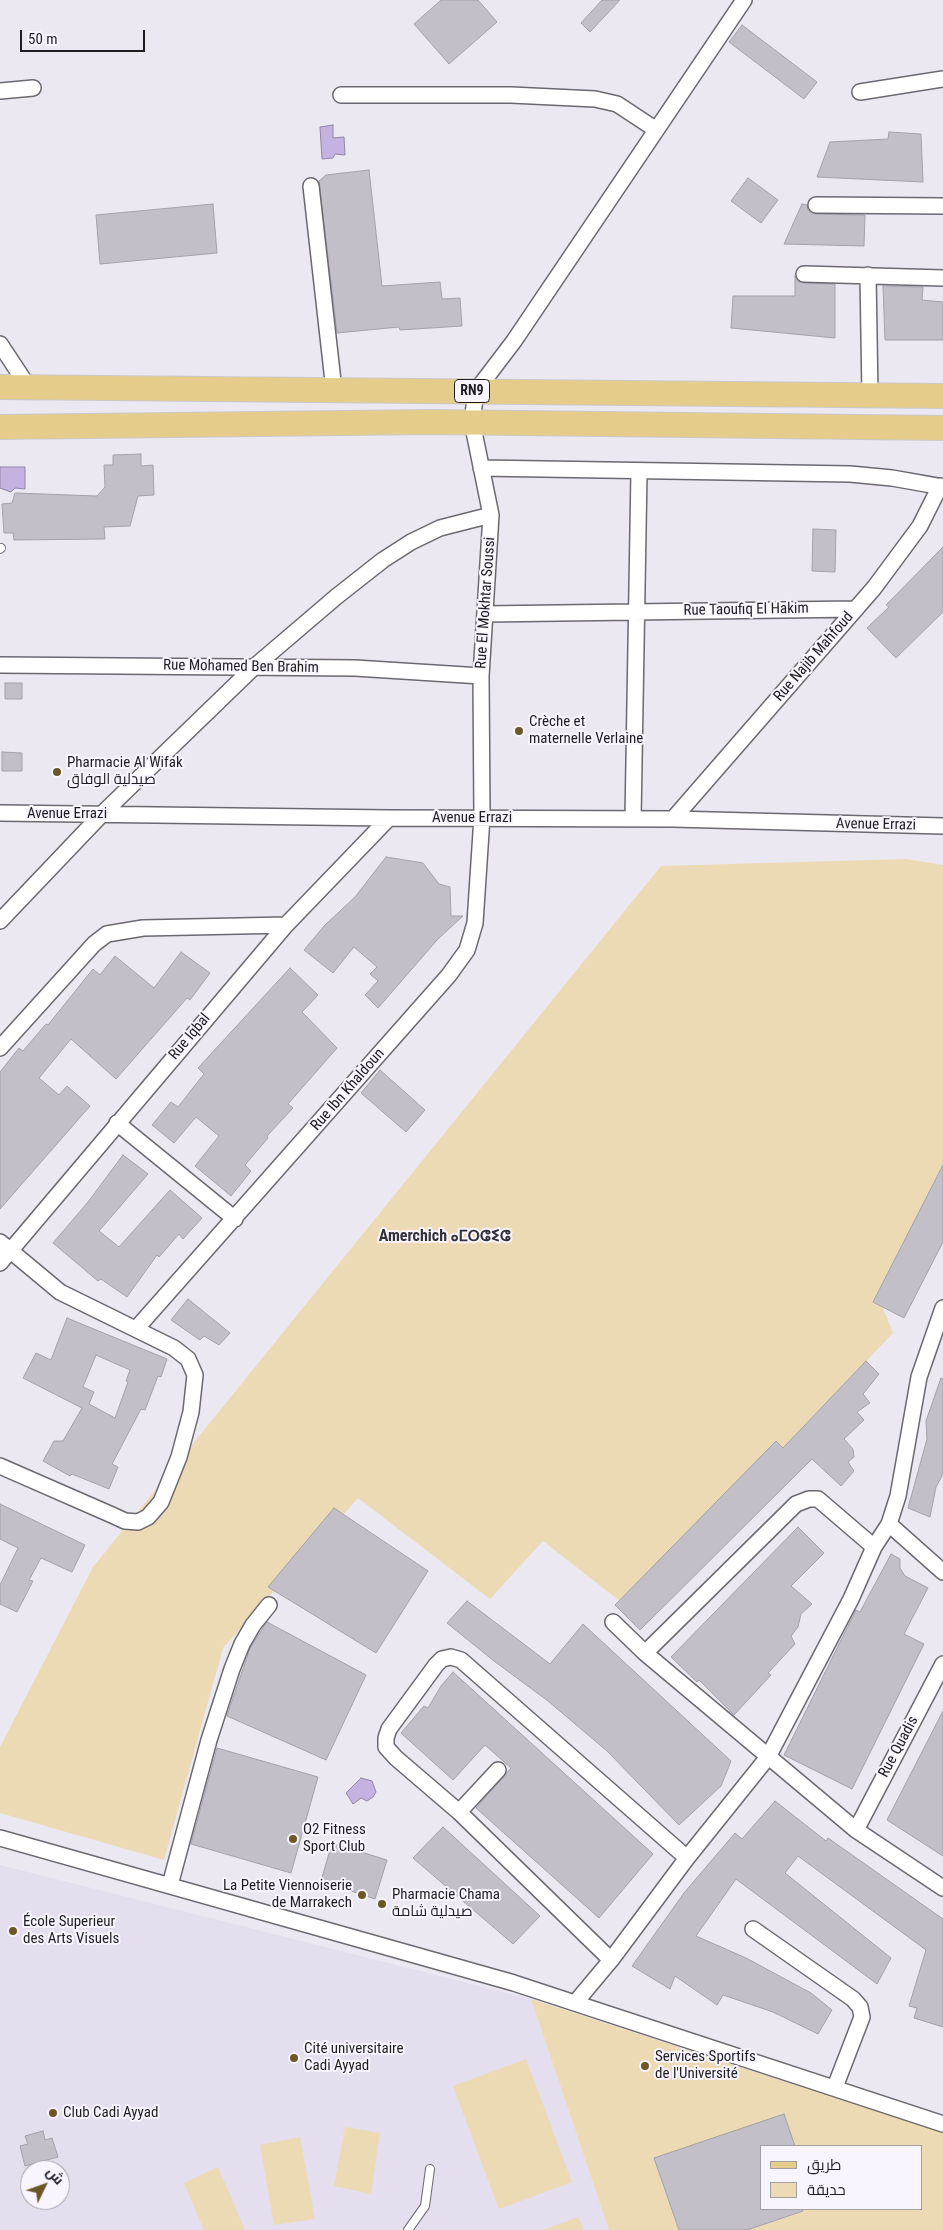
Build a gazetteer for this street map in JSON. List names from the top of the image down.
{
  "streets": {
    "main road": ["RN9"],
    "street": [
      "Rue El Mokhtar Soussi",
      "Rue Taoufiq El Hakim",
      "Rue Najib Mahfoud",
      "Rue Mohamed Ben Brahim",
      "Avenue Errazi",
      "Rue Iqbal",
      "Rue Ibn Khaldoun",
      "Rue Quadis"
    ]
  },
  "crossings": [
    ["RN9", "Rue El Mokhtar Soussi"],
    ["Rue El Mokhtar Soussi", "Rue Taoufiq El Hakim"],
    ["Rue El Mokhtar Soussi", "Rue Mohamed Ben Brahim"],
    ["Rue El Mokhtar Soussi", "Avenue Errazi"],
    ["Rue El Mokhtar Soussi", "Rue Ibn Khaldoun"],
    ["Rue Taoufiq El Hakim", "Rue Najib Mahfoud"],
    ["Rue Najib Mahfoud", "Avenue Errazi"],
    ["Avenue Errazi", "Rue Iqbal"],
    ["Avenue Errazi", "Rue Ibn Khaldoun"]
  ],
  "districts": ["Amerchich ⴰⵎⵔⵛⵉⵛ"],
  "places": [
    "Crèche et maternelle Verlaine",
    "Pharmacie Al Wifak صيدلية الوفاق",
    "O2 Fitness Sport Club",
    "La Petite Viennoiserie de Marrakech",
    "Pharmacie Chama صيدلية شامة",
    "École Superieur des Arts Visuels",
    "Cité universitaire Cadi Ayyad",
    "Services Sportifs de l'Université",
    "Club Cadi Ayyad"
  ],
  "legend": ["طريق", "حديقة"],
  "scale_bar": "50 m",
  "north": "top right"
}
